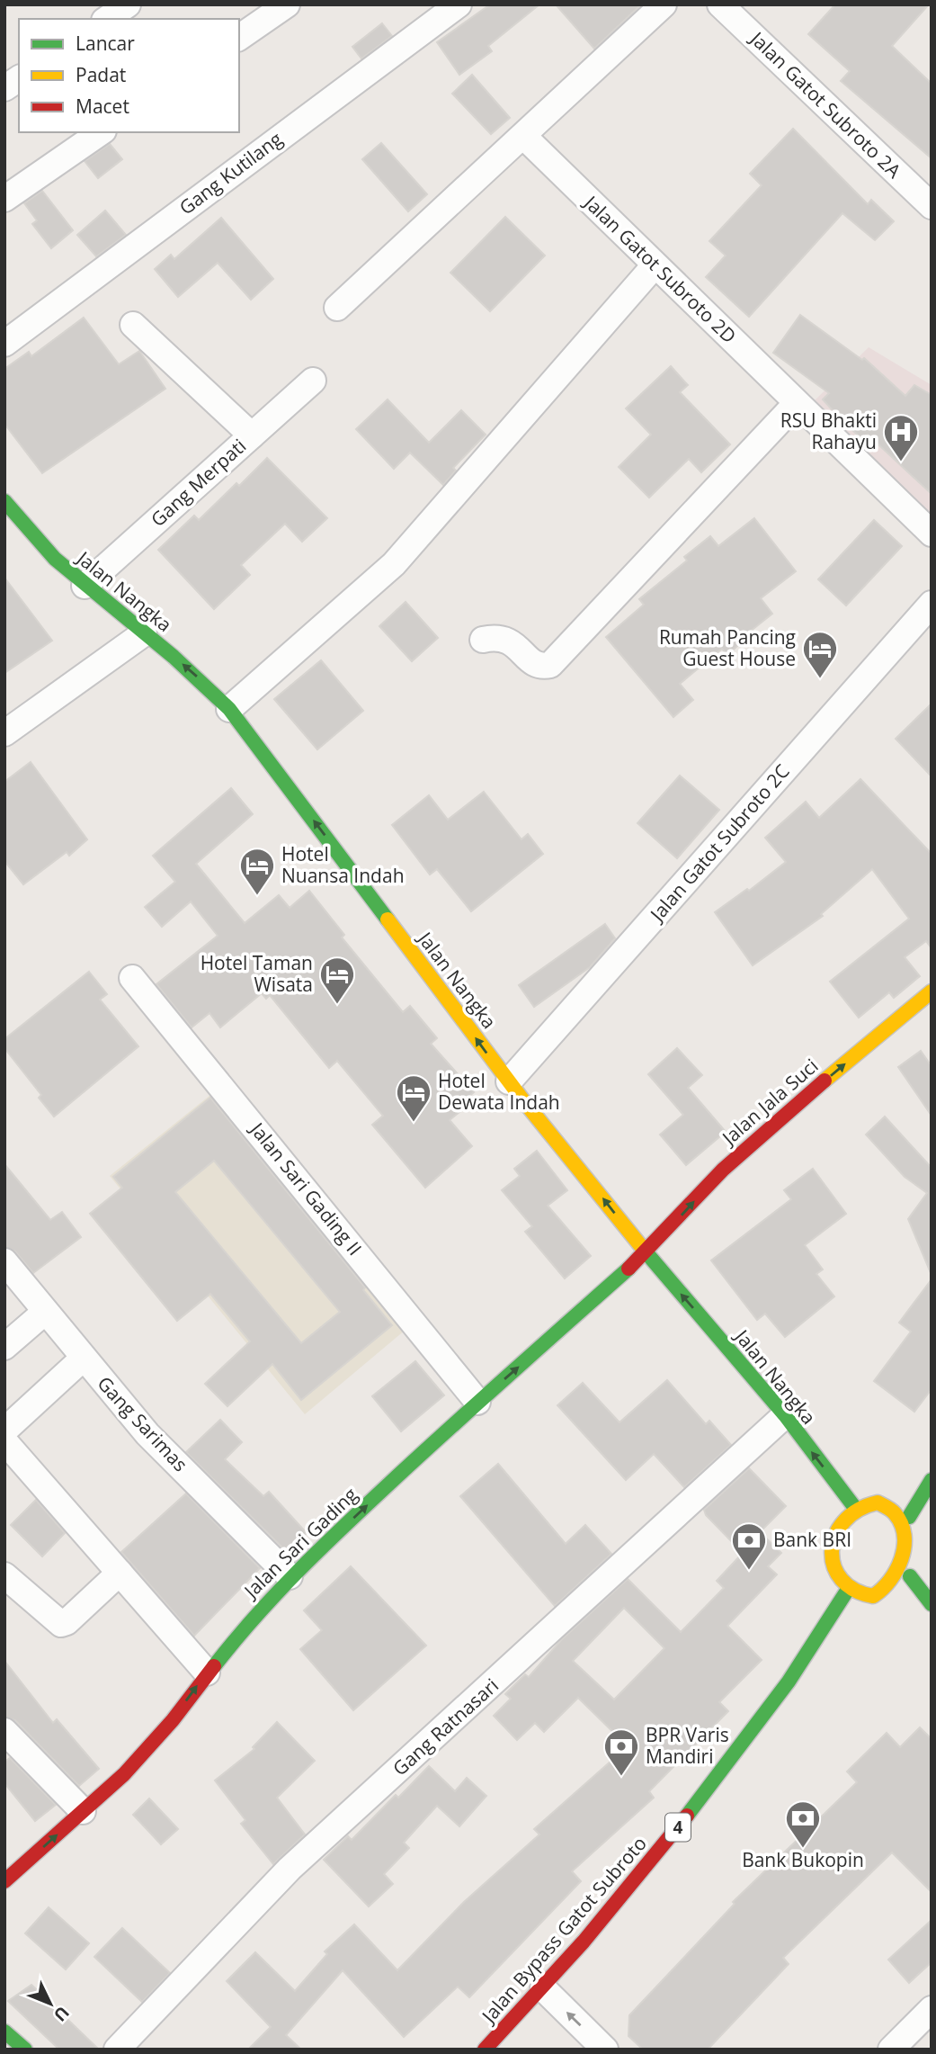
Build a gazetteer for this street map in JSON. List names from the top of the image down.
{
  "streets": {
    "main road": [
      "Jalan Nangka",
      "Jalan Jala Suci",
      "Jalan Sari Gading",
      "4",
      "Jalan Bypass Gatot Subroto"
    ],
    "street": [
      "Jalan Gatot Subroto 2A",
      "Gang Kutilang",
      "Jalan Gatot Subroto 2D",
      "Gang Merpati",
      "Jalan Gatot Subroto 2C",
      "Jalan Sari Gading II",
      "Gang Sarimas",
      "Gang Ratnasari"
    ]
  },
  "crossings": [
    ["Gang Merpati", "Jalan Nangka"],
    ["Jalan Nangka", "Jalan Gatot Subroto 2C"],
    ["Jalan Nangka", "Jalan Jala Suci"],
    ["Jalan Nangka", "Jalan Sari Gading"],
    ["Jalan Nangka", "Gang Ratnasari"],
    ["Jalan Jala Suci", "Jalan Sari Gading"],
    ["Jalan Sari Gading II", "Jalan Sari Gading"],
    ["Gang Sarimas", "Jalan Sari Gading"]
  ],
  "one_way": ["Jalan Nangka", "Jalan Jala Suci", "Jalan Sari Gading"],
  "places": {
    "hospital": ["RSU Bhakti Rahayu"],
    "hotel": [
      "Rumah Pancing Guest House",
      "Hotel Nuansa Indah",
      "Hotel Taman Wisata",
      "Hotel Dewata Indah"
    ],
    "bank": ["Bank BRI", "BPR Varis Mandiri", "Bank Bukopin"]
  },
  "legend": ["Lancar", "Padat", "Macet"],
  "north": "bottom right"
}
